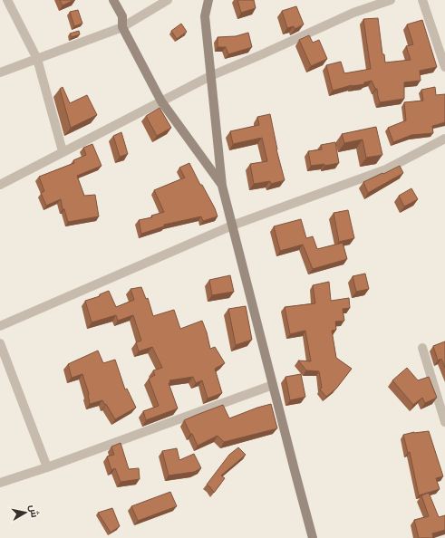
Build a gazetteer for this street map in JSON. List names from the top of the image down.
{
  "north": "right"
}
